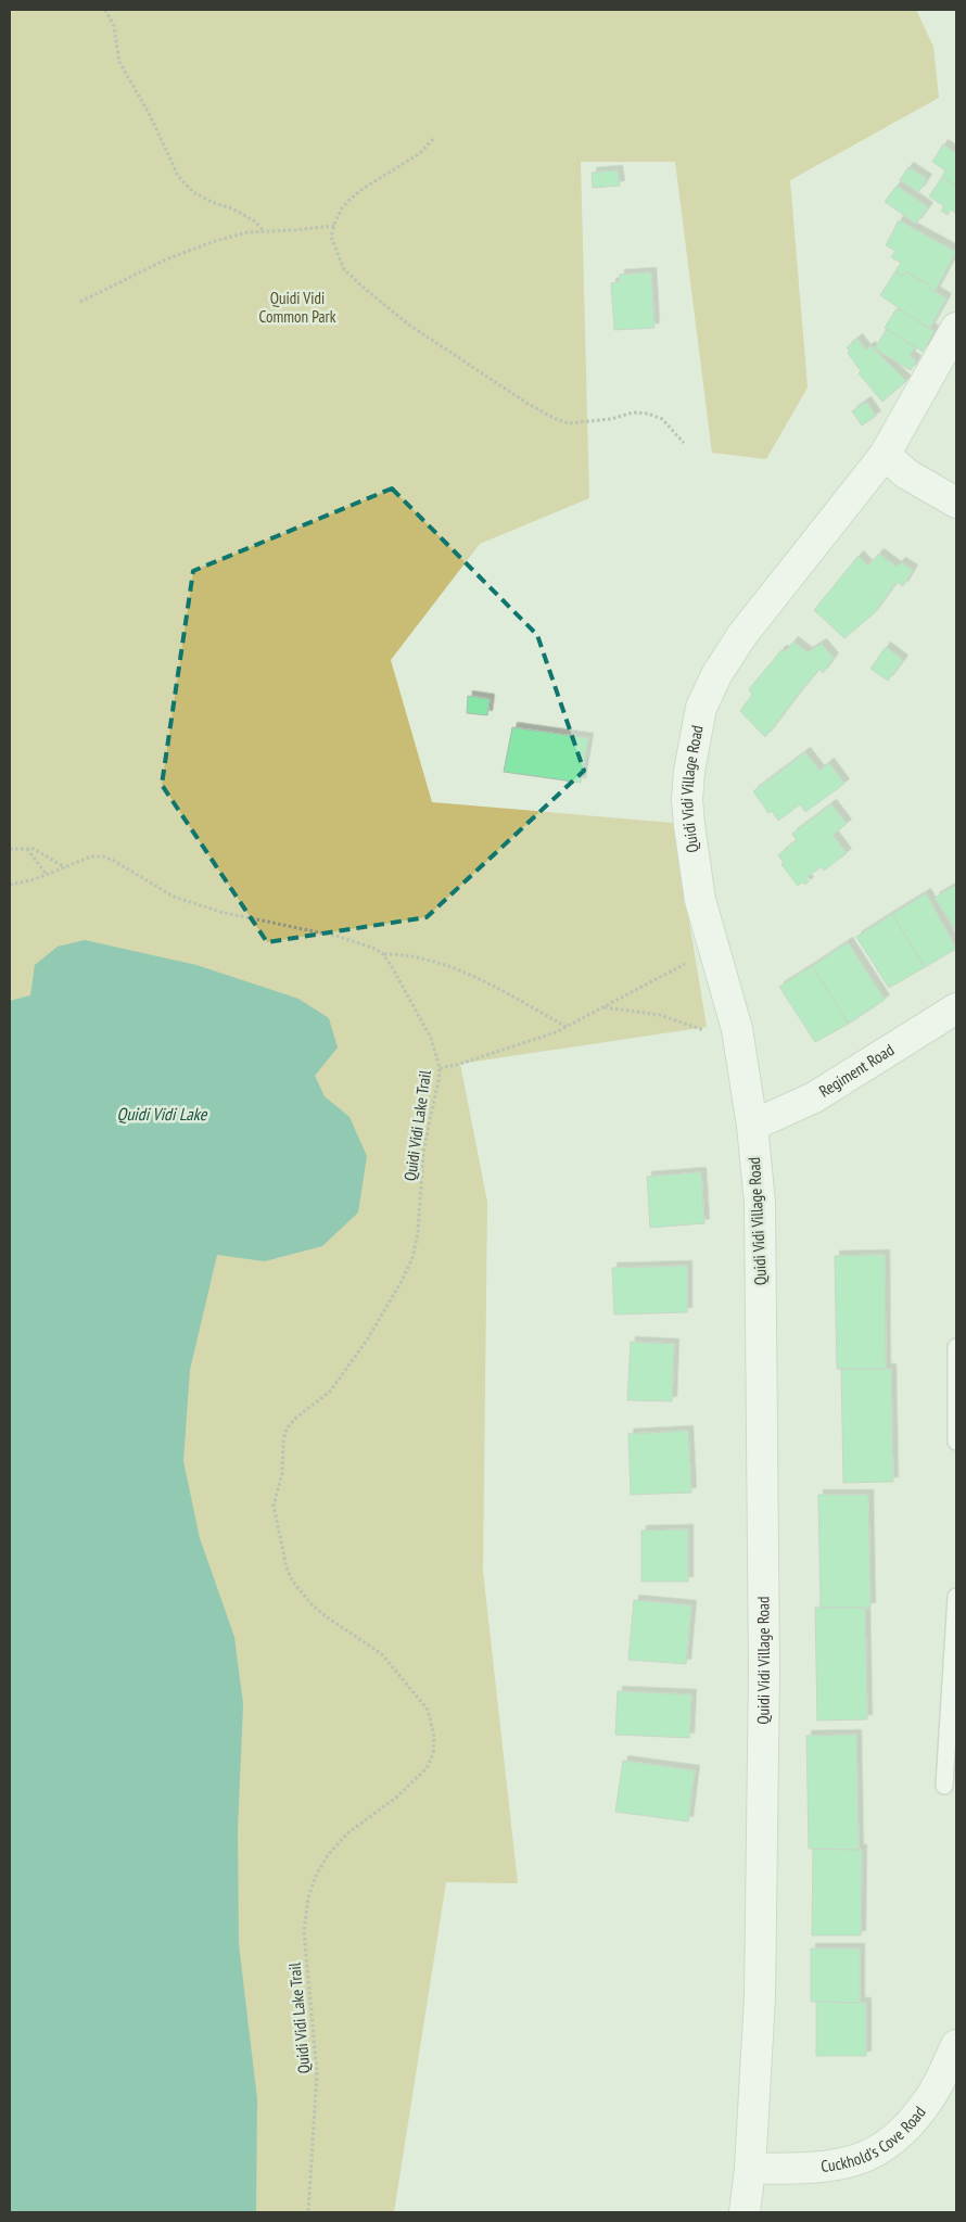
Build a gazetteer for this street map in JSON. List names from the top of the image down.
{
  "streets": {
    "street": ["Quidi Vidi Village Road", "Regiment Road", "Cuckhold's Cove Road"],
    "path": ["Quidi Vidi Lake Trail"]
  },
  "crossings": [
    ["Quidi Vidi Village Road", "Regiment Road"],
    ["Quidi Vidi Village Road", "Cuckhold's Cove Road"]
  ],
  "water": ["Quidi Vidi Lake"],
  "parks": ["Quidi Vidi Common Park"]
}
